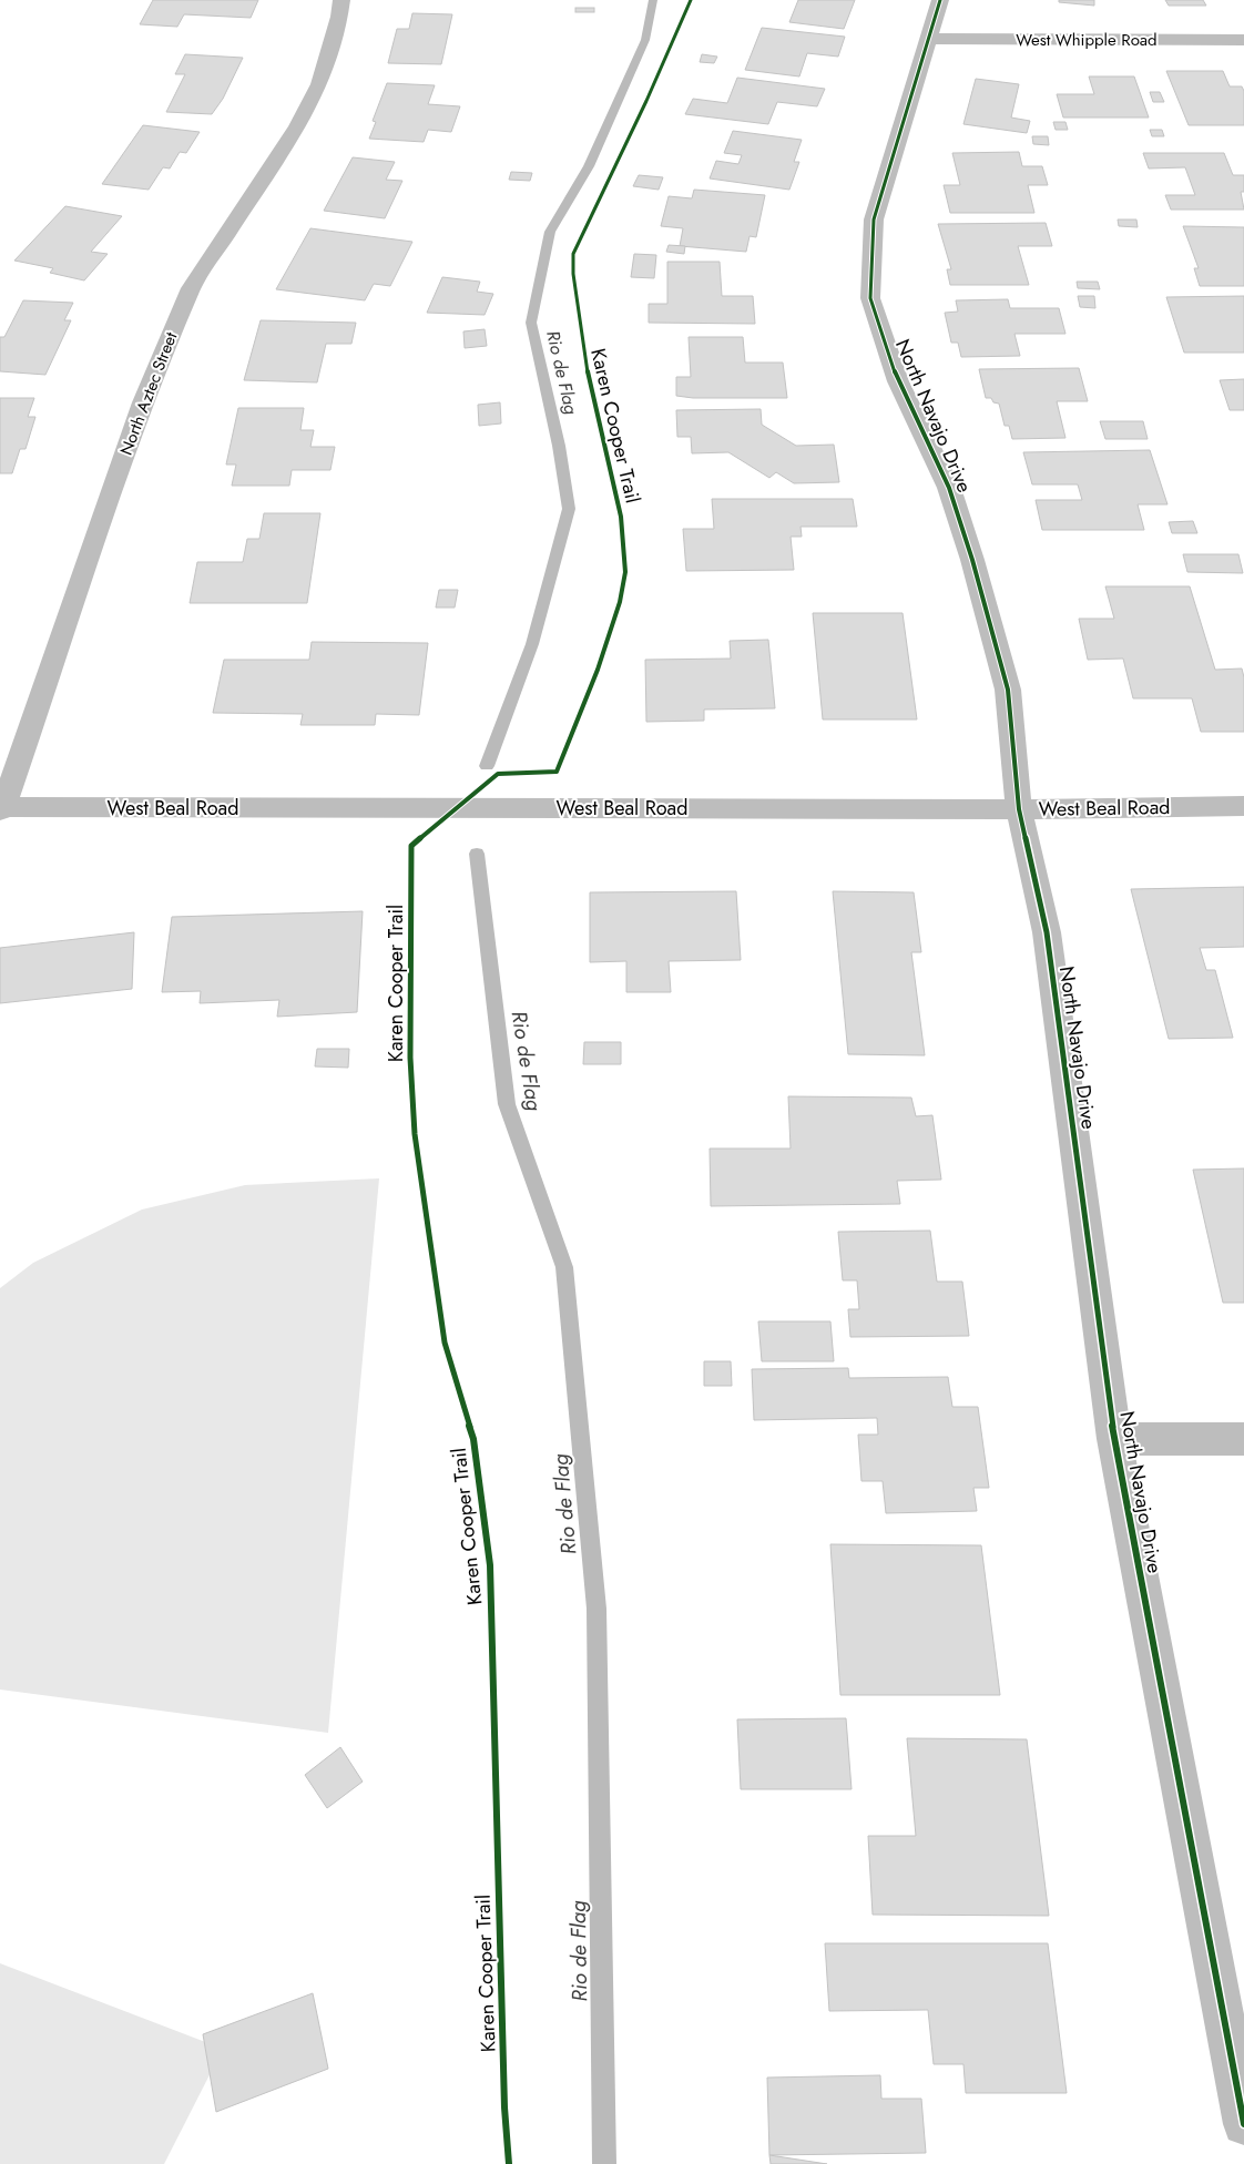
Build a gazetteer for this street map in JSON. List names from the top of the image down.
{
  "streets": {
    "street": [
      "West Whipple Road",
      "North Aztec Street",
      "North Navajo Drive",
      "West Beal Road"
    ],
    "cycle path": ["Karen Cooper Trail"]
  },
  "crossings": [
    ["West Whipple Road", "North Navajo Drive"],
    ["North Aztec Street", "West Beal Road"],
    ["North Navajo Drive", "West Beal Road"]
  ],
  "water": ["Rio de Flag"]
}
